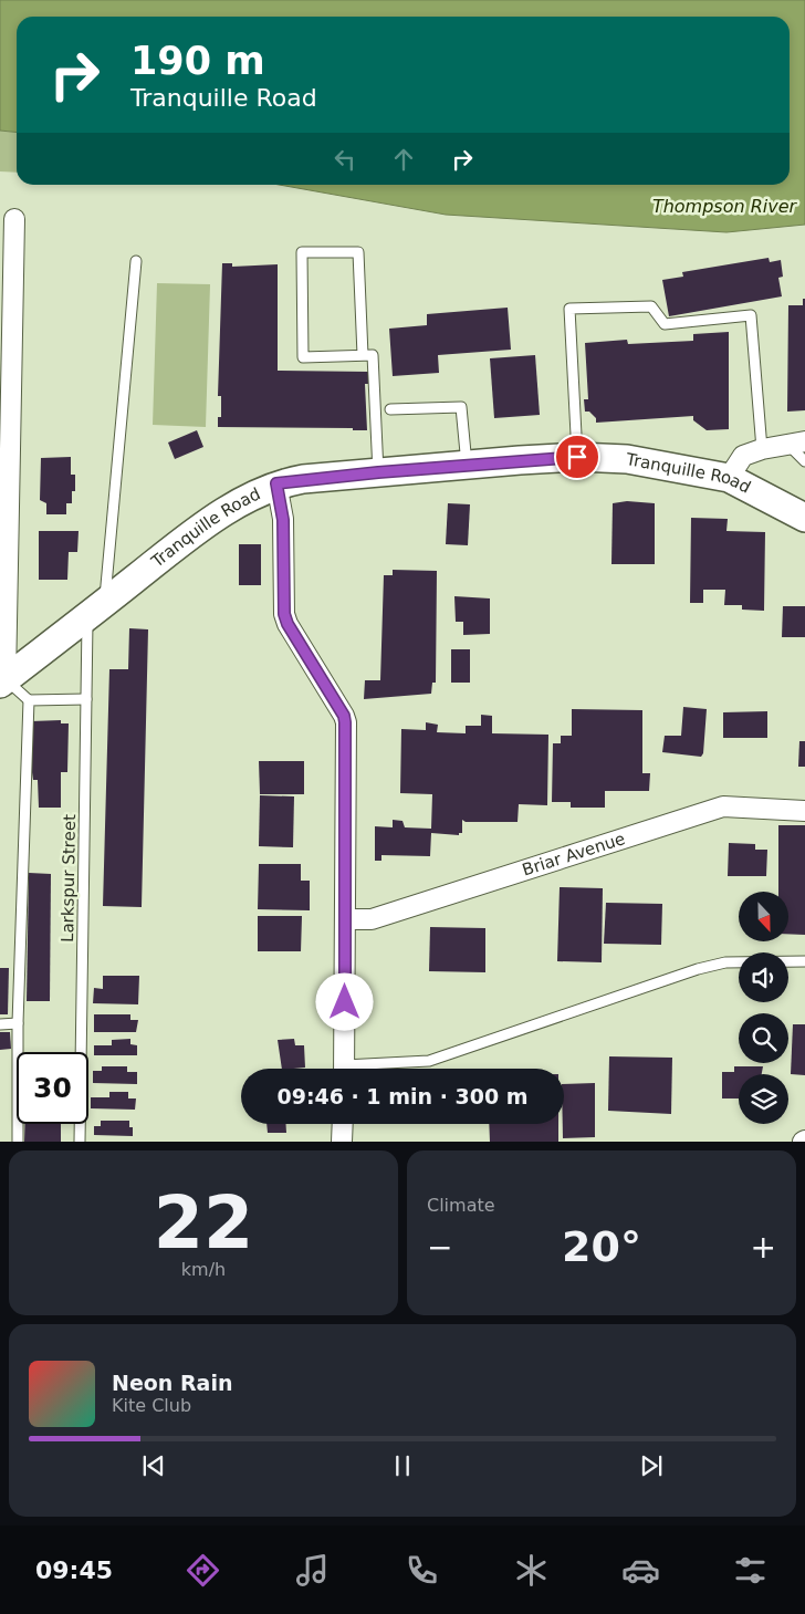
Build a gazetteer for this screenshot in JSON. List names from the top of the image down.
{
  "streets": {
    "main road": ["Tranquille Road"],
    "street": ["Briar Avenue"],
    "lane": ["Larkspur Street"]
  },
  "crossings": [
    ["Tranquille Road", "Larkspur Street"]
  ],
  "water": ["Thompson River"],
  "north": "bottom",
  "page": {
    "turn": ["190 m", "Tranquille Road"],
    "limit": "30",
    "trip": "09:46 · 1 min · 300 m",
    "tile": [
      ["22", "km/h"],
      "Climate"
    ],
    "heat": ["−", "20°", "+"],
    "song": ["Neon Rain", "Kite Club"],
    "tabs": "09:45"
  }
}
